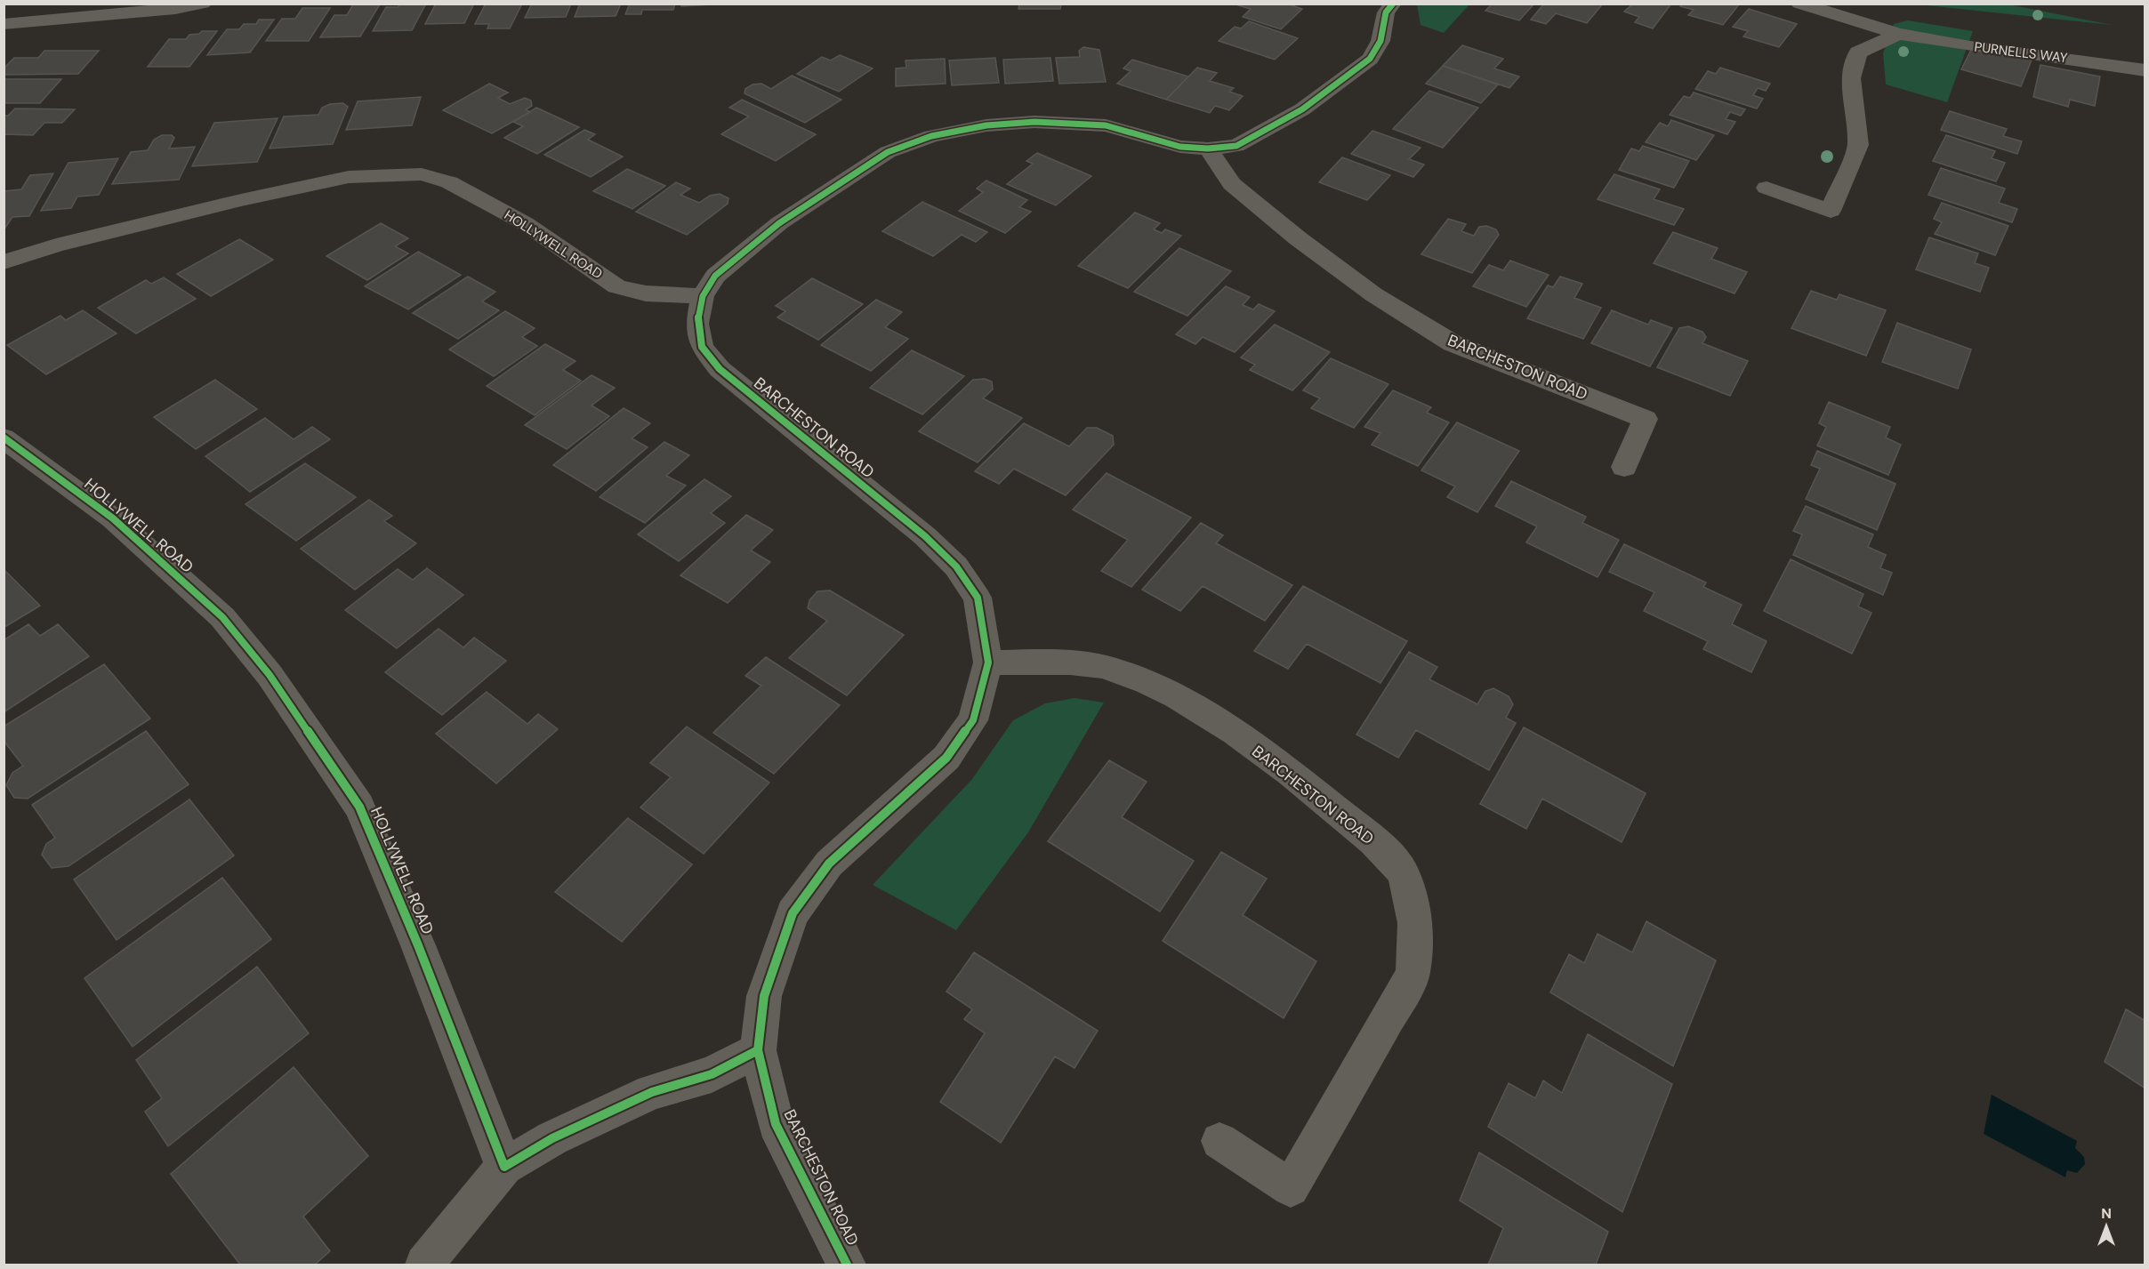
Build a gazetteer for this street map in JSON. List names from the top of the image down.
{
  "streets": {
    "street": ["PURNELLS WAY", "HOLLYWELL ROAD", "BARCHESTON ROAD"]
  },
  "crossings": [
    ["HOLLYWELL ROAD", "BARCHESTON ROAD"]
  ],
  "north": "top"
}
